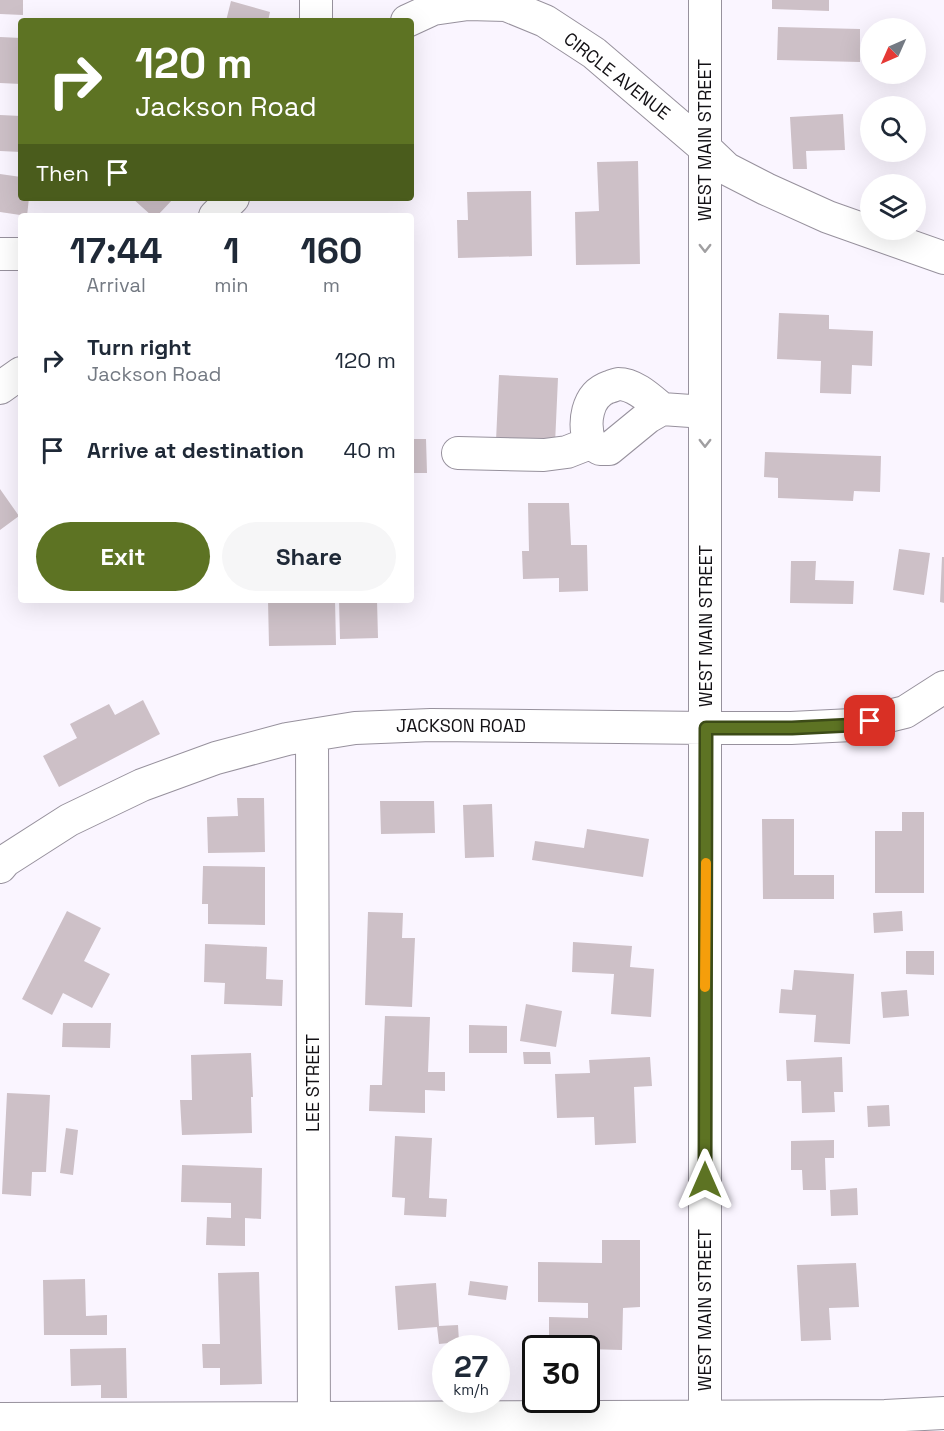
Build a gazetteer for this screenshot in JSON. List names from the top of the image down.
{
  "streets": {
    "street": [
      "CIRCLE AVENUE",
      "WEST MAIN STREET",
      "JACKSON ROAD",
      "LEE STREET"
    ]
  },
  "crossings": [
    ["CIRCLE AVENUE", "WEST MAIN STREET"],
    ["WEST MAIN STREET", "JACKSON ROAD"],
    ["JACKSON ROAD", "LEE STREET"]
  ],
  "one_way": ["WEST MAIN STREET"],
  "north": "bottom left",
  "page": {
    "turn": ["120 m", "Jackson Road"],
    "then": "Then",
    "eta": [
      "17:44",
      "Arrival",
      "1",
      "min",
      "160",
      "m"
    ],
    "list": [
      {
        "name": "Turn right",
        "note": "Jackson Road",
        "value": "120 m"
      },
      {
        "name": "Arrive at destination",
        "value": "40 m"
      }
    ],
    "buttons": ["Exit", "Share"],
    "speed": "27 km/h",
    "limit": "30"
  }
}
